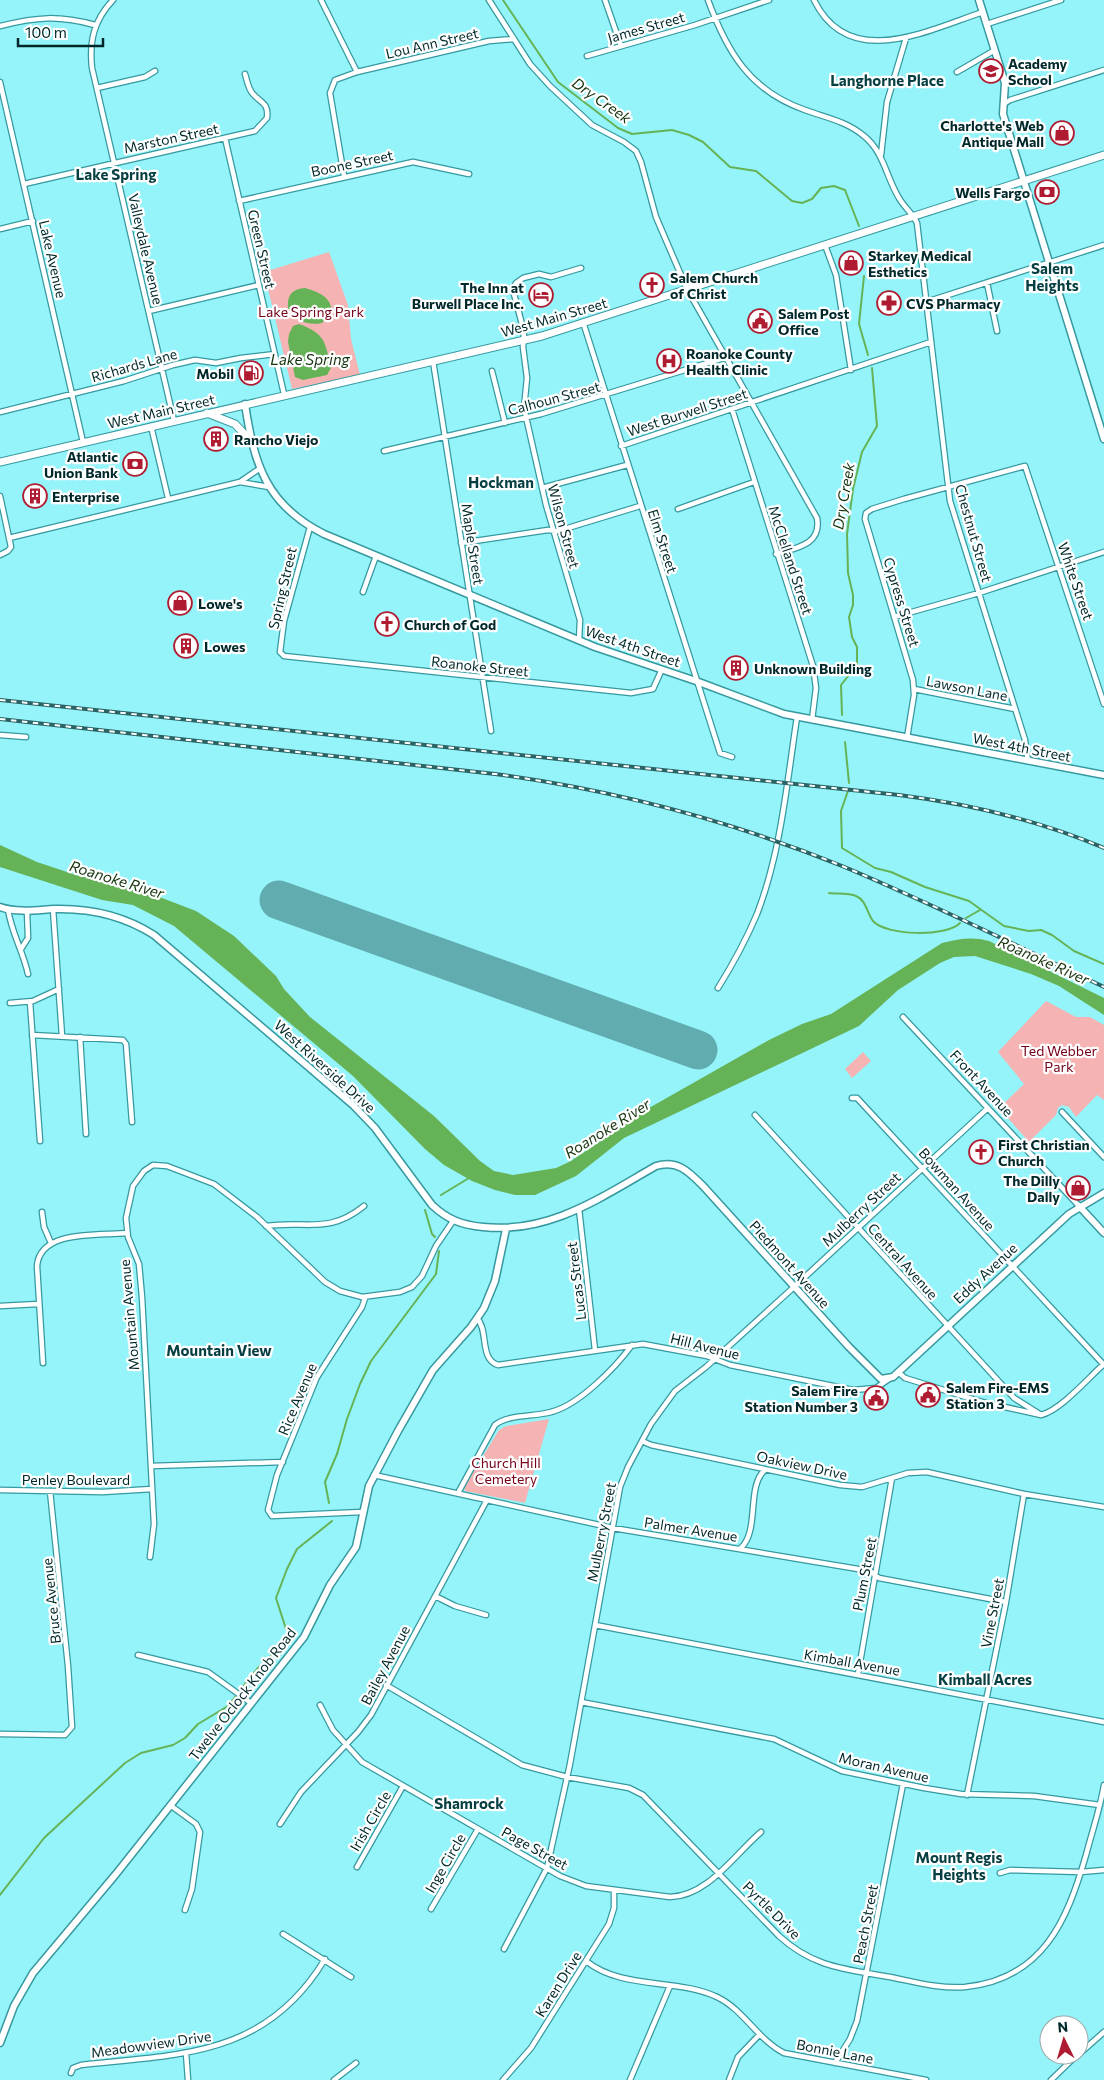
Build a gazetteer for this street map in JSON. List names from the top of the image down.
{
  "streets": {
    "main road": ["West Main Street"],
    "street": [
      "James Street",
      "Lou Ann Street",
      "Marston Street",
      "Boone Street",
      "Valleydale Avenue",
      "Green Street",
      "Lake Avenue",
      "Richards Lane",
      "Calhoun Street",
      "West Burwell Street",
      "Wilson Street",
      "Chestnut Street",
      "Elm Street",
      "Maple Street",
      "McClelland Street",
      "White Street",
      "Spring Street",
      "Cypress Street",
      "West 4th Street",
      "Roanoke Street",
      "Lawson Lane",
      "West Riverside Drive",
      "Front Avenue",
      "Bowman Avenue",
      "Mulberry Street",
      "Central Avenue",
      "Piedmont Avenue",
      "Eddy Avenue",
      "Lucas Street",
      "Mountain Avenue",
      "Hill Avenue",
      "Rice Avenue",
      "Oakview Drive",
      "Penley Boulevard",
      "Palmer Avenue",
      "Plum Street",
      "Bruce Avenue",
      "Vine Street",
      "Kimball Avenue",
      "Bailey Avenue",
      "Twelve Oclock Knob Road",
      "Moran Avenue",
      "Irish Circle",
      "Page Street",
      "Inge Circle",
      "Pyrtle Drive",
      "Peach Street",
      "Karen Drive",
      "Meadowview Drive",
      "Bonnie Lane"
    ]
  },
  "crossings": [
    ["Lou Ann Street", "Boone Street"],
    ["Marston Street", "Valleydale Avenue"],
    ["Marston Street", "Green Street"],
    ["Marston Street", "Lake Avenue"],
    ["Boone Street", "Green Street"],
    ["Valleydale Avenue", "West Main Street"],
    ["Valleydale Avenue", "Richards Lane"],
    ["Green Street", "West Main Street"],
    ["Green Street", "Richards Lane"],
    ["Lake Avenue", "West Main Street"],
    ["Lake Avenue", "Richards Lane"],
    ["West Main Street", "Wilson Street"],
    ["West Main Street", "Chestnut Street"],
    ["West Main Street", "Elm Street"],
    ["West Main Street", "Maple Street"],
    ["West Main Street", "West 4th Street"],
    ["Calhoun Street", "Wilson Street"],
    ["Calhoun Street", "Elm Street"],
    ["Calhoun Street", "Maple Street"],
    ["West Burwell Street", "Chestnut Street"],
    ["West Burwell Street", "Elm Street"],
    ["West Burwell Street", "McClelland Street"],
    ["Wilson Street", "West 4th Street"],
    ["Chestnut Street", "White Street"],
    ["Chestnut Street", "Cypress Street"],
    ["Chestnut Street", "West 4th Street"],
    ["Chestnut Street", "Lawson Lane"],
    ["Elm Street", "West 4th Street"],
    ["Maple Street", "West 4th Street"],
    ["Maple Street", "Roanoke Street"],
    ["McClelland Street", "West 4th Street"],
    ["White Street", "Cypress Street"],
    ["Spring Street", "West 4th Street"],
    ["Spring Street", "Roanoke Street"],
    ["Cypress Street", "West 4th Street"],
    ["Cypress Street", "Lawson Lane"],
    ["West 4th Street", "Roanoke Street"],
    ["West Riverside Drive", "Piedmont Avenue"],
    ["West Riverside Drive", "Lucas Street"],
    ["West Riverside Drive", "Mountain Avenue"],
    ["West Riverside Drive", "Twelve Oclock Knob Road"],
    ["Front Avenue", "Mulberry Street"],
    ["Front Avenue", "Eddy Avenue"],
    ["Bowman Avenue", "Mulberry Street"],
    ["Bowman Avenue", "Eddy Avenue"],
    ["Mulberry Street", "Central Avenue"],
    ["Mulberry Street", "Piedmont Avenue"],
    ["Mulberry Street", "Hill Avenue"],
    ["Mulberry Street", "Oakview Drive"],
    ["Mulberry Street", "Palmer Avenue"],
    ["Mulberry Street", "Kimball Avenue"],
    ["Mulberry Street", "Moran Avenue"],
    ["Mulberry Street", "Page Street"],
    ["Mulberry Street", "Pyrtle Drive"],
    ["Central Avenue", "Eddy Avenue"],
    ["Piedmont Avenue", "Eddy Avenue"],
    ["Piedmont Avenue", "Hill Avenue"],
    ["Eddy Avenue", "Hill Avenue"],
    ["Lucas Street", "Hill Avenue"],
    ["Mountain Avenue", "Rice Avenue"],
    ["Mountain Avenue", "Penley Boulevard"],
    ["Hill Avenue", "Twelve Oclock Knob Road"],
    ["Rice Avenue", "Twelve Oclock Knob Road"],
    ["Oakview Drive", "Plum Street"],
    ["Oakview Drive", "Vine Street"],
    ["Penley Boulevard", "Bruce Avenue"],
    ["Palmer Avenue", "Plum Street"],
    ["Palmer Avenue", "Vine Street"],
    ["Palmer Avenue", "Bailey Avenue"],
    ["Palmer Avenue", "Twelve Oclock Knob Road"],
    ["Plum Street", "Kimball Avenue"],
    ["Vine Street", "Kimball Avenue"],
    ["Vine Street", "Moran Avenue"],
    ["Bailey Avenue", "Page Street"],
    ["Bailey Avenue", "Pyrtle Drive"],
    ["Moran Avenue", "Pyrtle Drive"],
    ["Moran Avenue", "Peach Street"],
    ["Irish Circle", "Page Street"],
    ["Page Street", "Inge Circle"],
    ["Page Street", "Pyrtle Drive"],
    ["Page Street", "Karen Drive"],
    ["Pyrtle Drive", "Peach Street"],
    ["Peach Street", "Bonnie Lane"],
    ["Karen Drive", "Bonnie Lane"]
  ],
  "districts": [
    "Langhorne Place",
    "Lake Spring",
    "Salem Heights",
    "Hockman",
    "Mountain View",
    "Kimball Acres",
    "Shamrock",
    "Mount Regis Heights"
  ],
  "water": ["Dry Creek", "Lake Spring", "Roanoke River"],
  "parks": ["Lake Spring Park", "Ted Webber Park", "Church Hill Cemetery"],
  "places": {
    "school or university": ["Academy School"],
    "shop": [
      "Charlotte's Web Antique Mall",
      "Starkey Medical Esthetics",
      "Lowe's",
      "The Dilly Dally"
    ],
    "bank": ["Wells Fargo", "Atlantic Union Bank"],
    "church": ["Salem Church of Christ", "Church of God", "First Christian Church"],
    "hotel": ["The Inn at Burwell Place Inc."],
    "pharmacy": ["CVS Pharmacy"],
    "public building": ["Salem Post Office", "Salem Fire-EMS Station 3", "Salem Fire Station Number 3"],
    "hospital": ["Roanoke County Health Clinic"],
    "fuel station": ["Mobil"],
    "building": [
      "Rancho Viejo",
      "Enterprise",
      "Lowes",
      "Unknown Building"
    ]
  },
  "scale_bar": "100 m",
  "north": "top"
}
